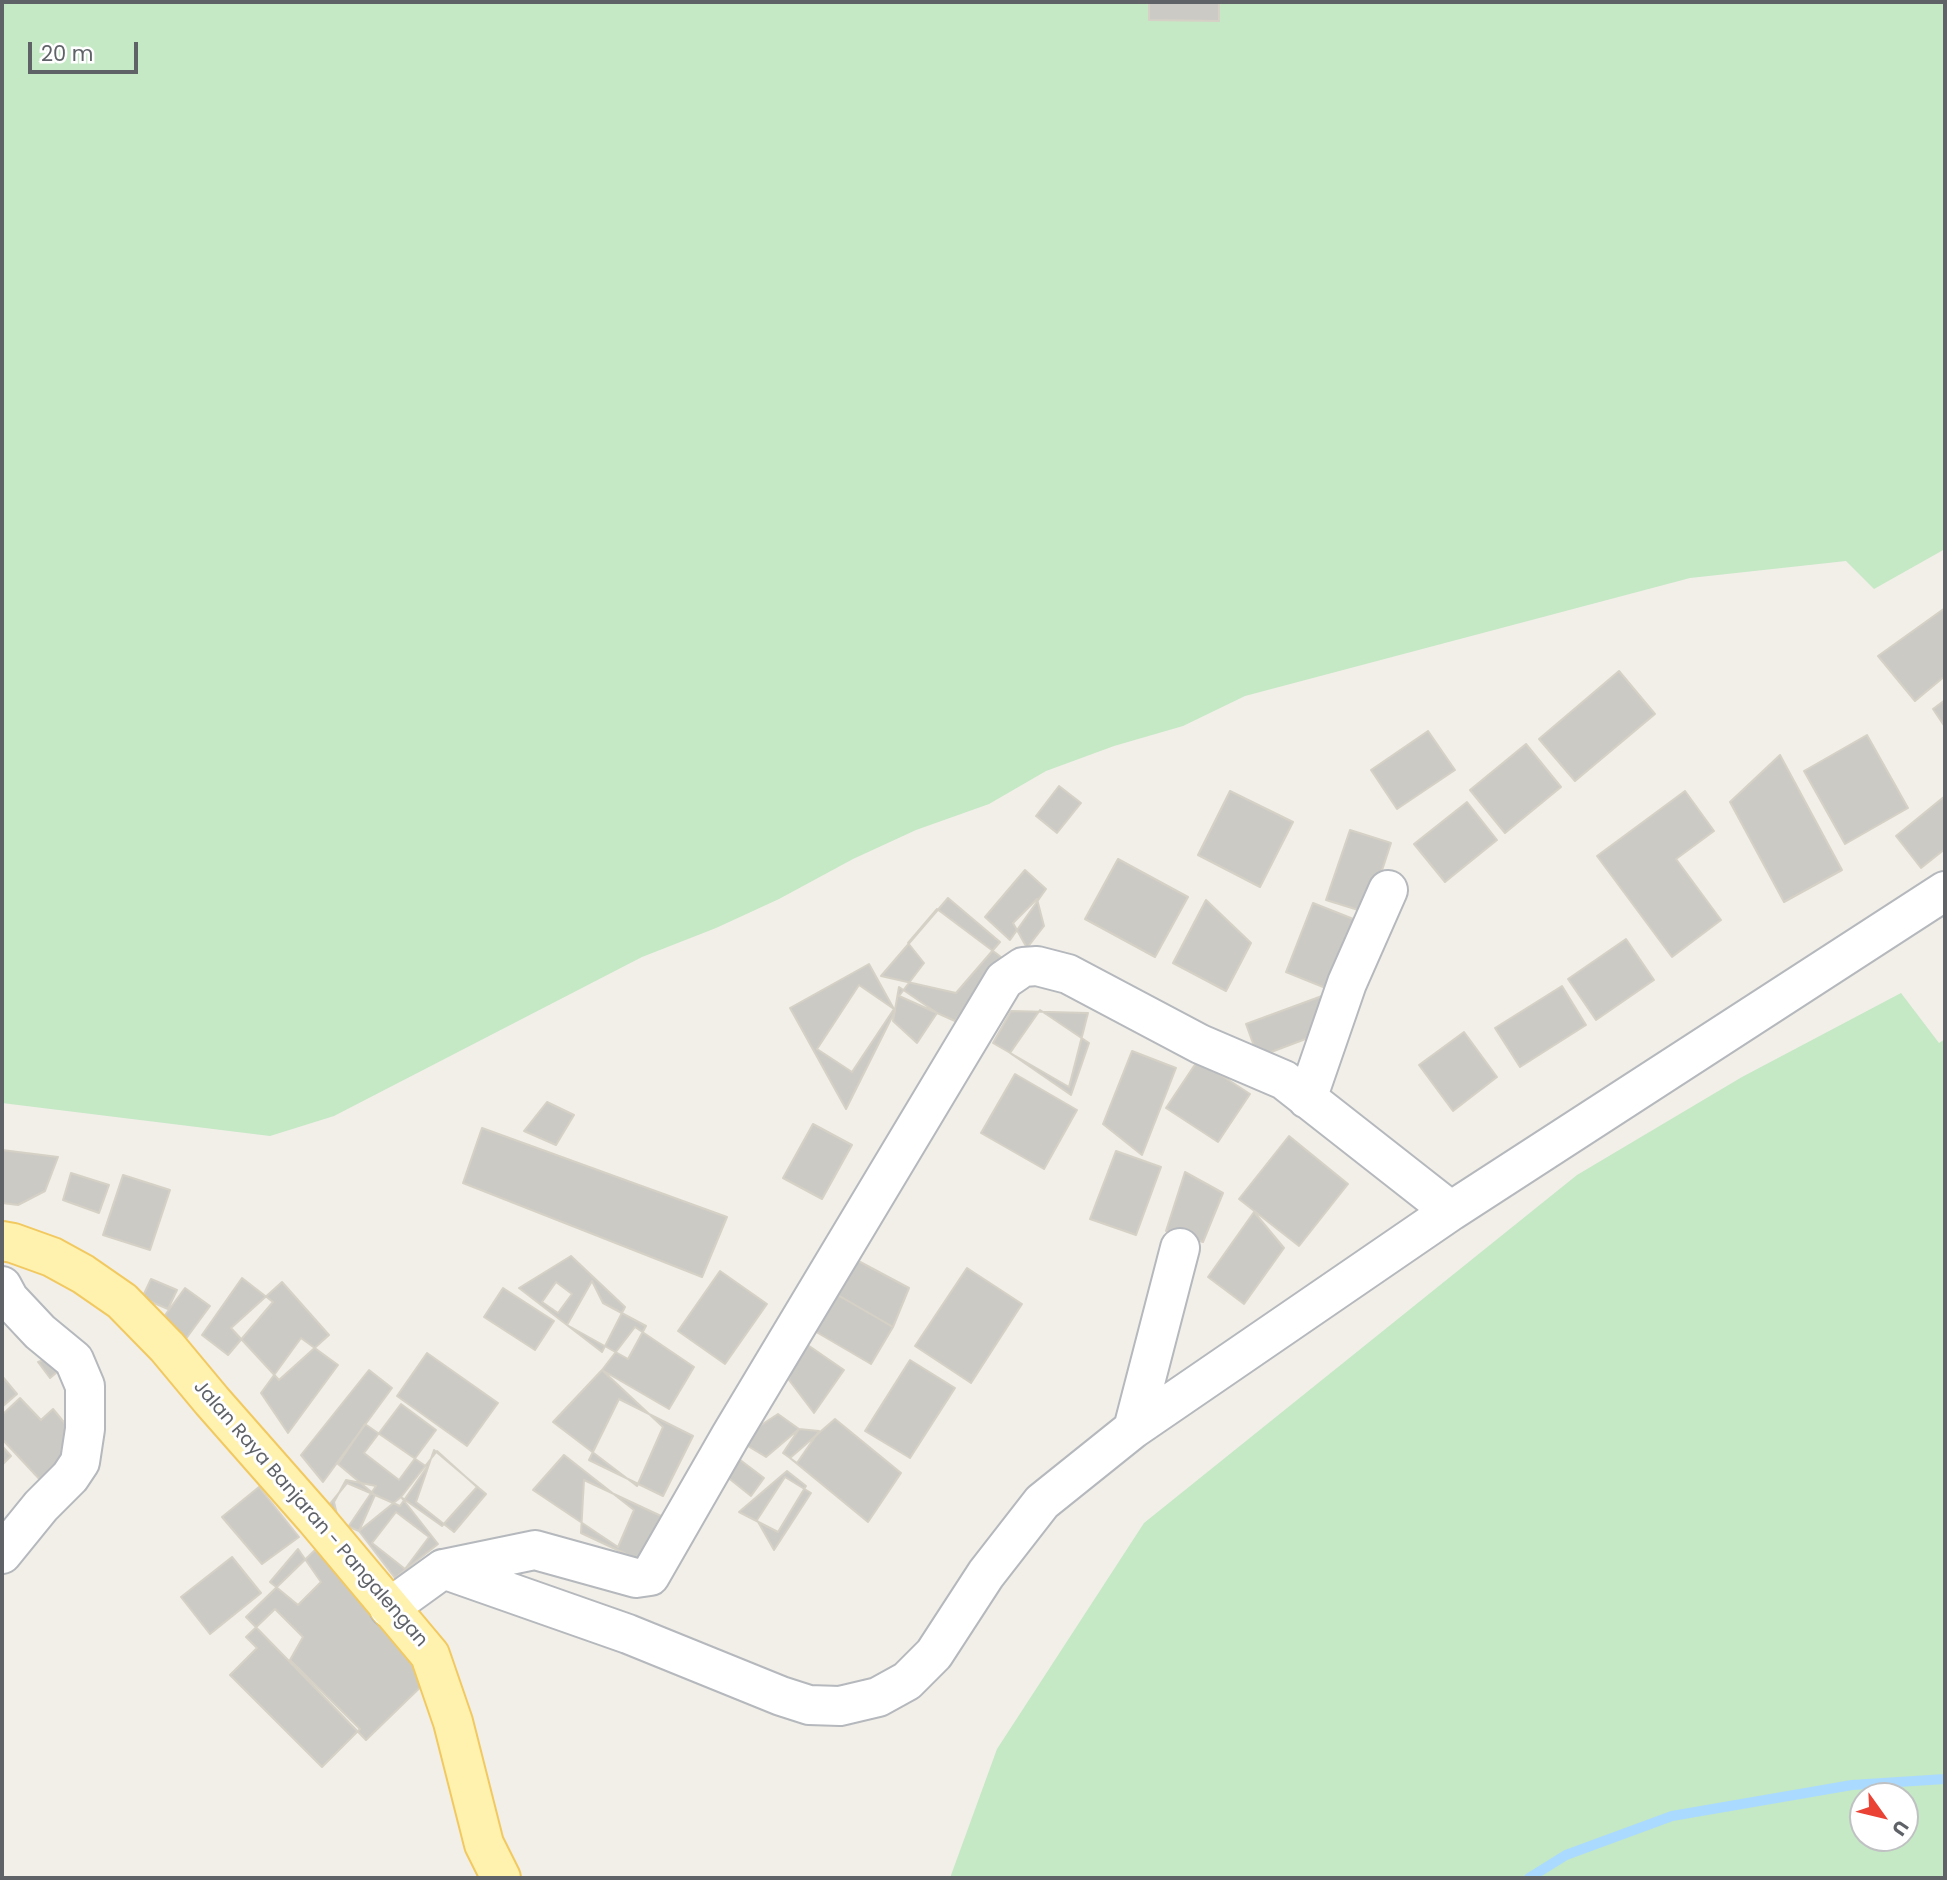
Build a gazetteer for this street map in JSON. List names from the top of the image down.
{
  "streets": {
    "main road": ["Jalan Raya Banjaran - Pangalengan"]
  },
  "scale_bar": "20 m",
  "north": "bottom right"
}
